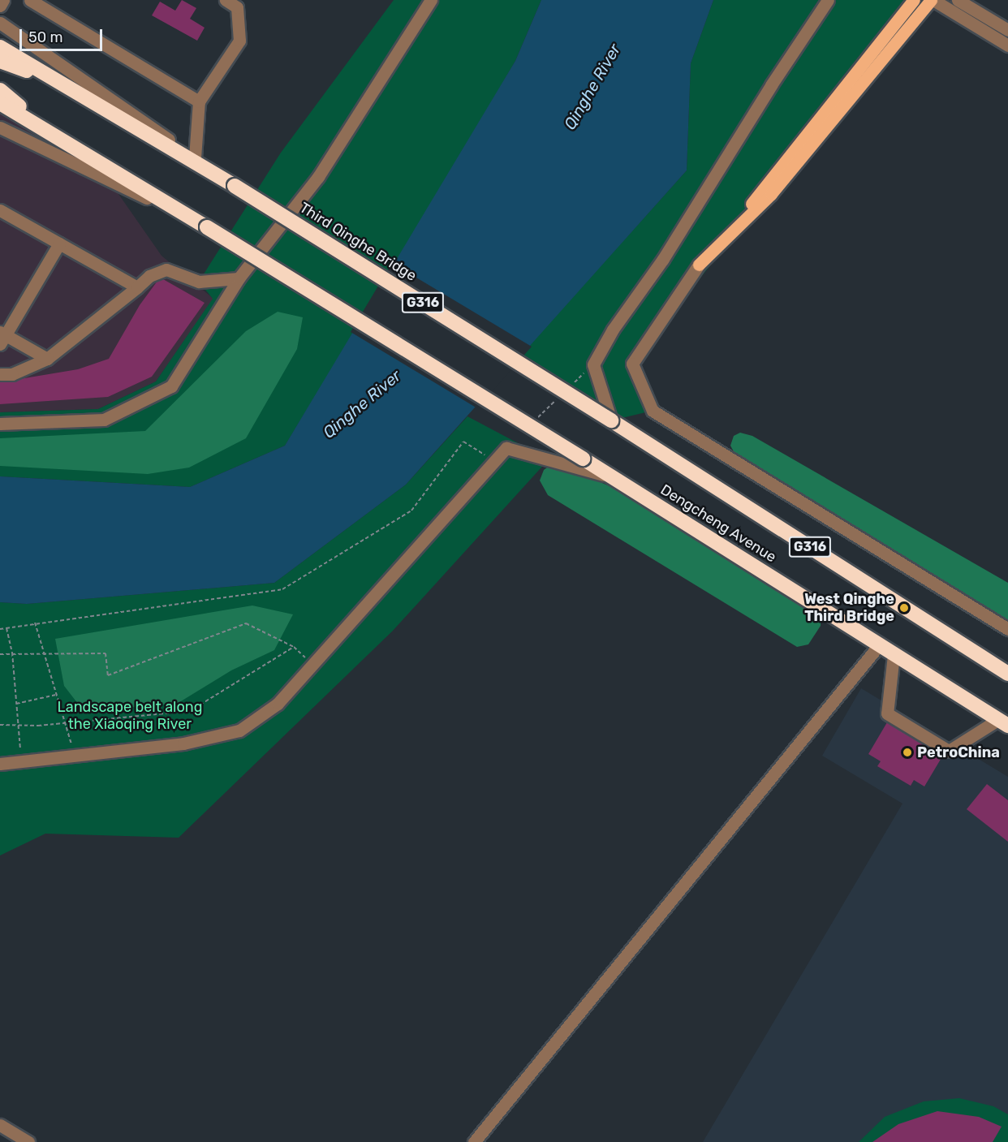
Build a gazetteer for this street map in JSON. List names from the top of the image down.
{
  "streets": {
    "highway": ["Third Qinghe Bridge", "G316", "Dengcheng Avenue"]
  },
  "crossings": [
    ["Third Qinghe Bridge", "G316"],
    ["Third Qinghe Bridge", "Dengcheng Avenue"]
  ],
  "water": ["Qinghe River"],
  "parks": ["Landscape belt along the Xiaoqing River"],
  "places": ["West Qinghe Third Bridge", "PetroChina"],
  "scale_bar": "50 m"
}
